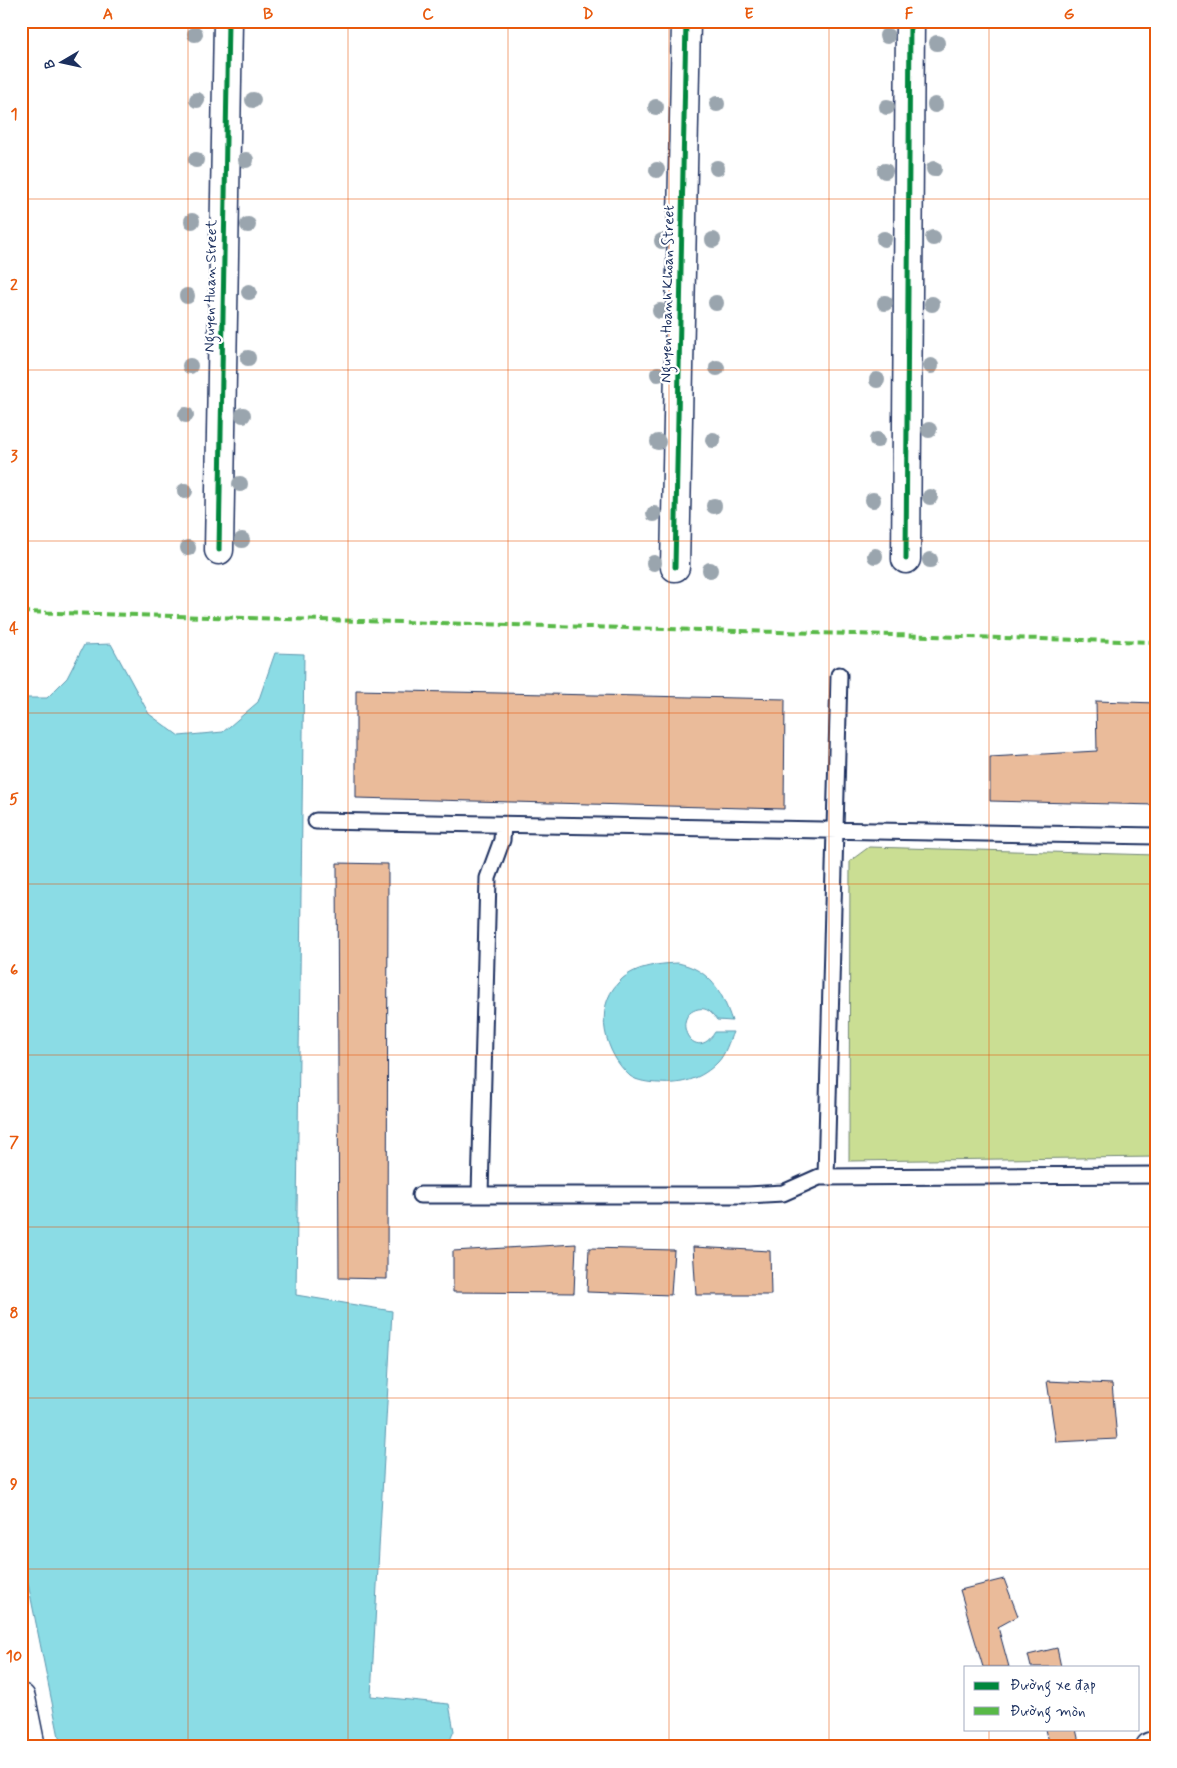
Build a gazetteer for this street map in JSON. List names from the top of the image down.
{
  "streets": {
    "street": ["Nguyen Huan Street", "Nguyen Hoanh Khoan Street"]
  },
  "legend": ["Đường xe đạp", "Đường mòn"],
  "north": "left",
  "grid": {
    "columns": [
      "A",
      "B",
      "C",
      "D",
      "E",
      "F",
      "G"
    ],
    "rows": [
      "1",
      "2",
      "3",
      "4",
      "5",
      "6",
      "7",
      "8",
      "9",
      "10"
    ]
  }
}
